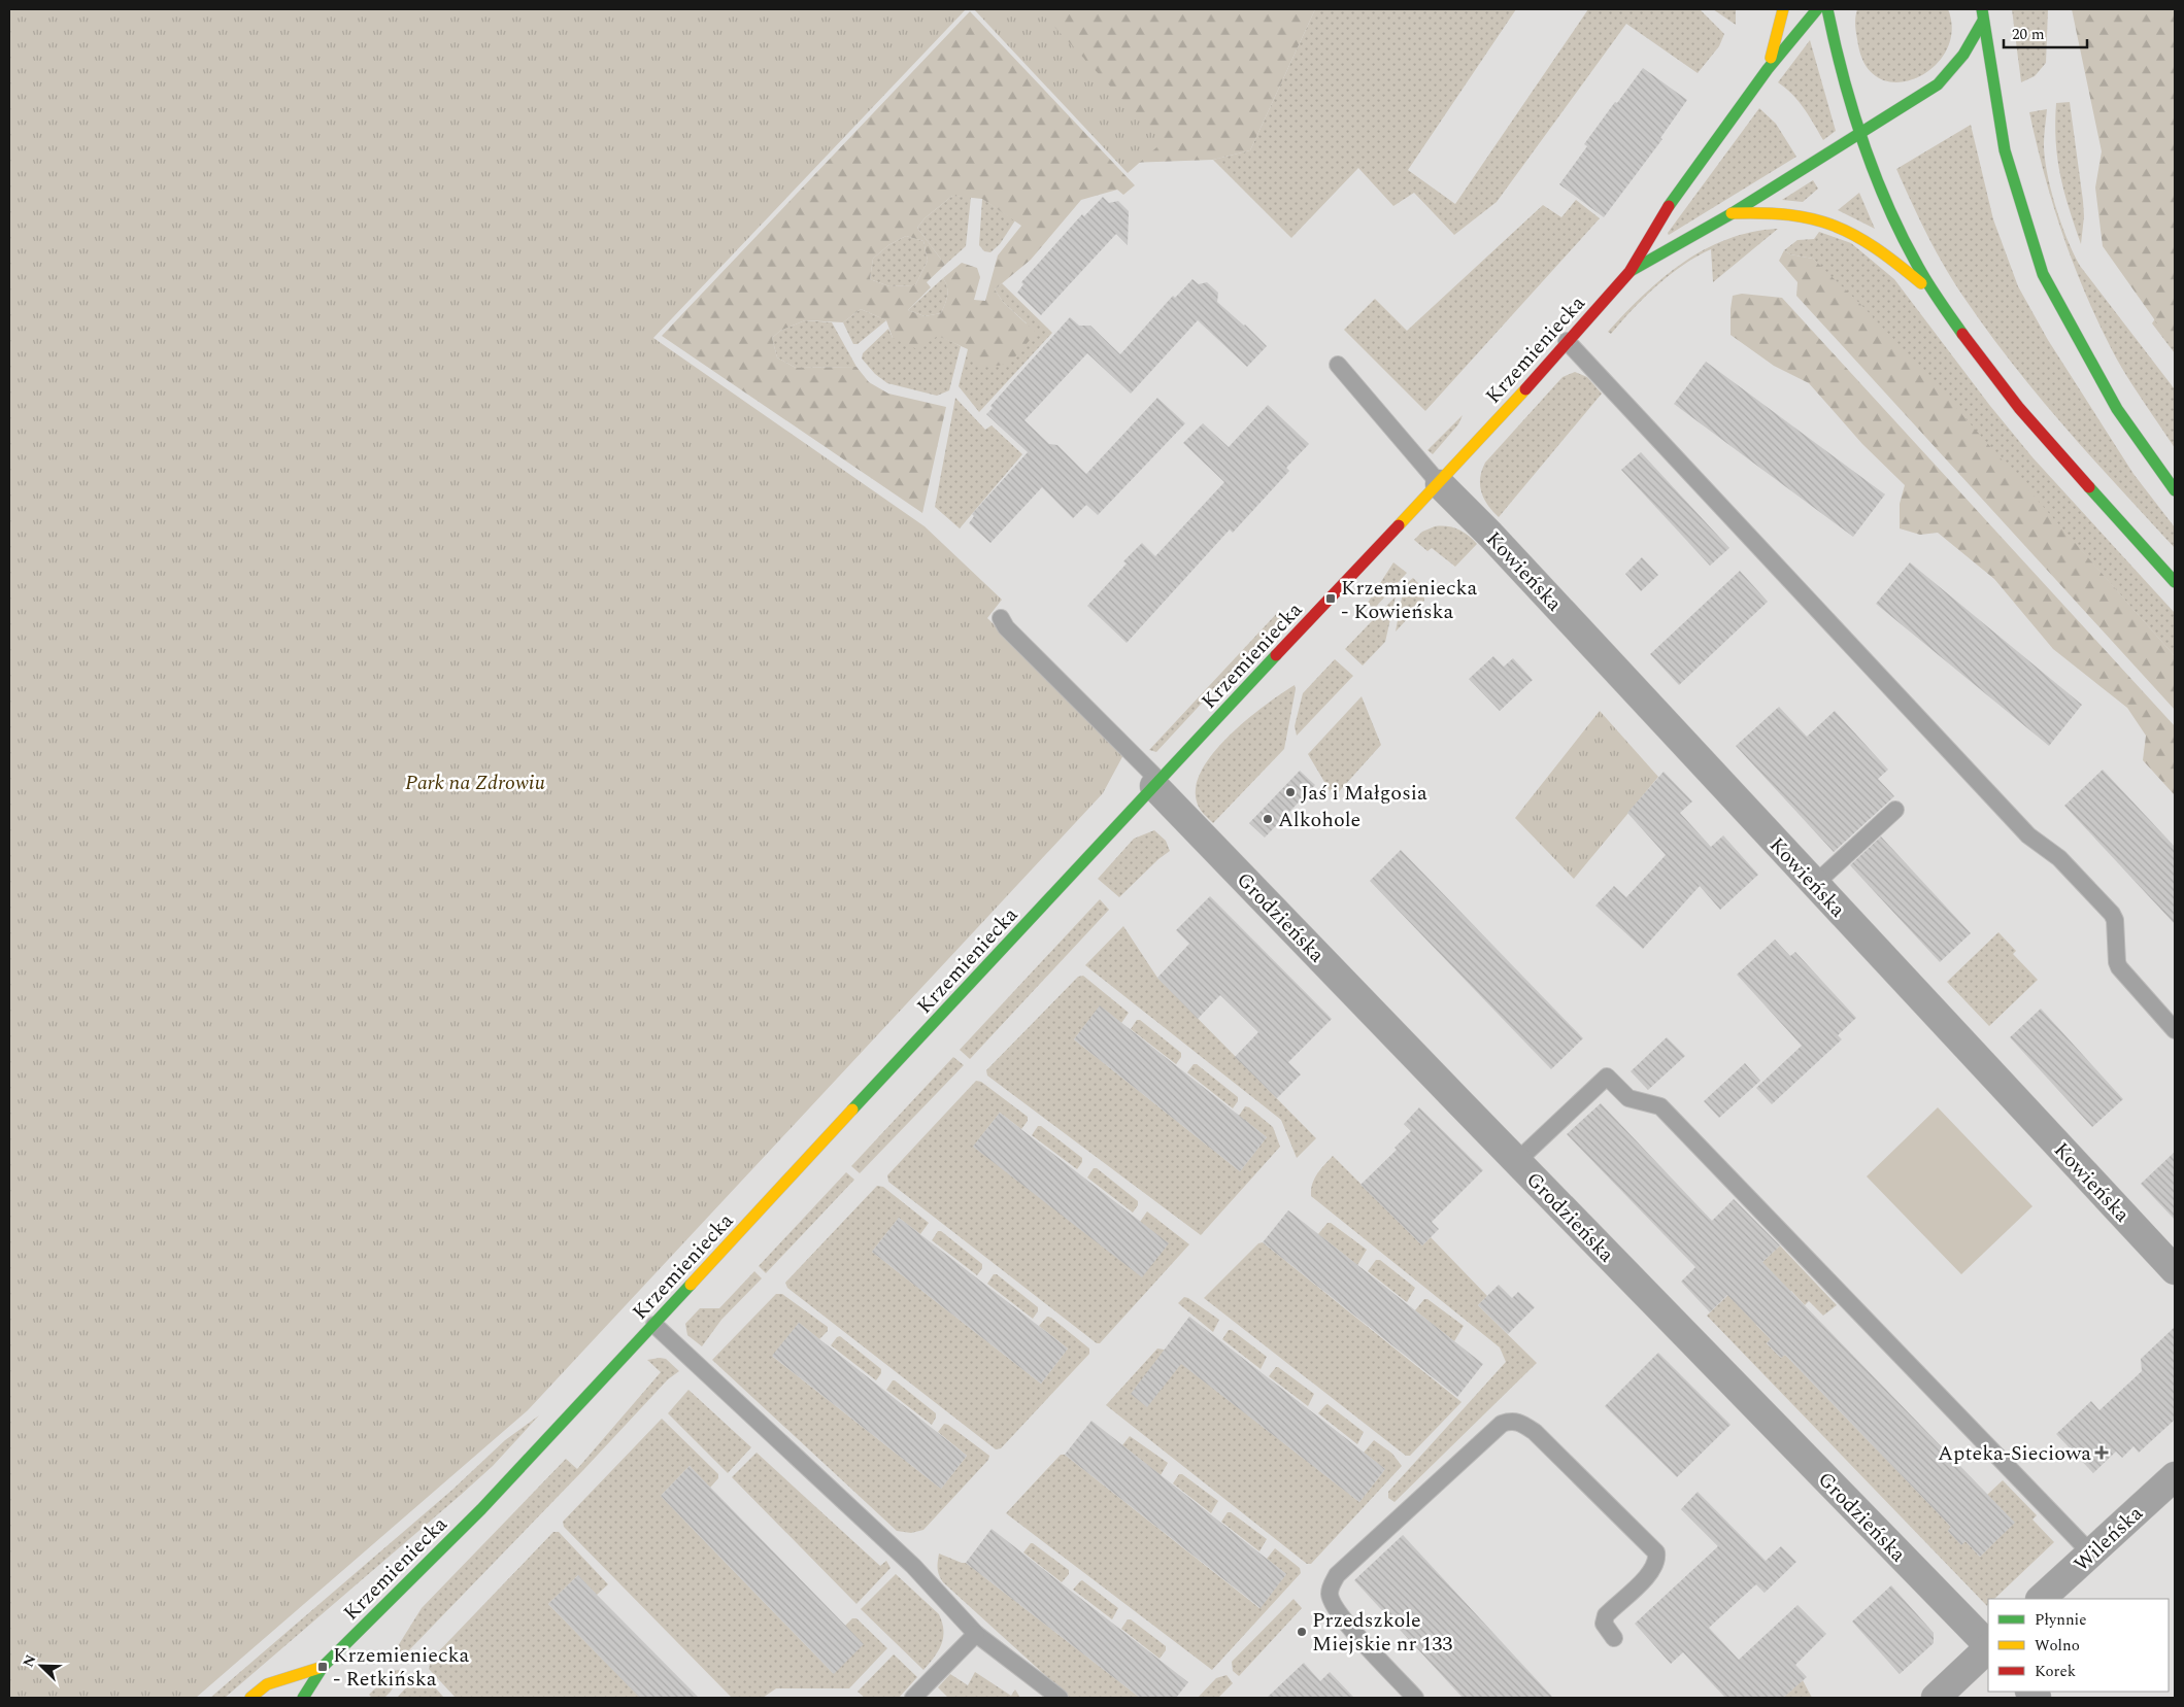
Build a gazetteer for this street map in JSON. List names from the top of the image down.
{
  "streets": {
    "main road": ["Krzemieniecka"],
    "street": ["Kowieńska", "Grodzieńska", "Wileńska"]
  },
  "crossings": [
    ["Krzemieniecka", "Kowieńska"],
    ["Krzemieniecka", "Grodzieńska"]
  ],
  "parks": ["Park na Zdrowiu"],
  "places": {
    "transit": ["Krzemieniecka - Kowieńska", "Krzemieniecka - Retkińska"],
    "other": ["Jaś i Małgosia", "Alkohole", "Przedszkole Miejskie nr 133"],
    "health": ["Apteka-Sieciowa"]
  },
  "legend": ["Płynnie", "Wolno", "Korek"],
  "scale_bar": "20 m",
  "north": "top left"
}
